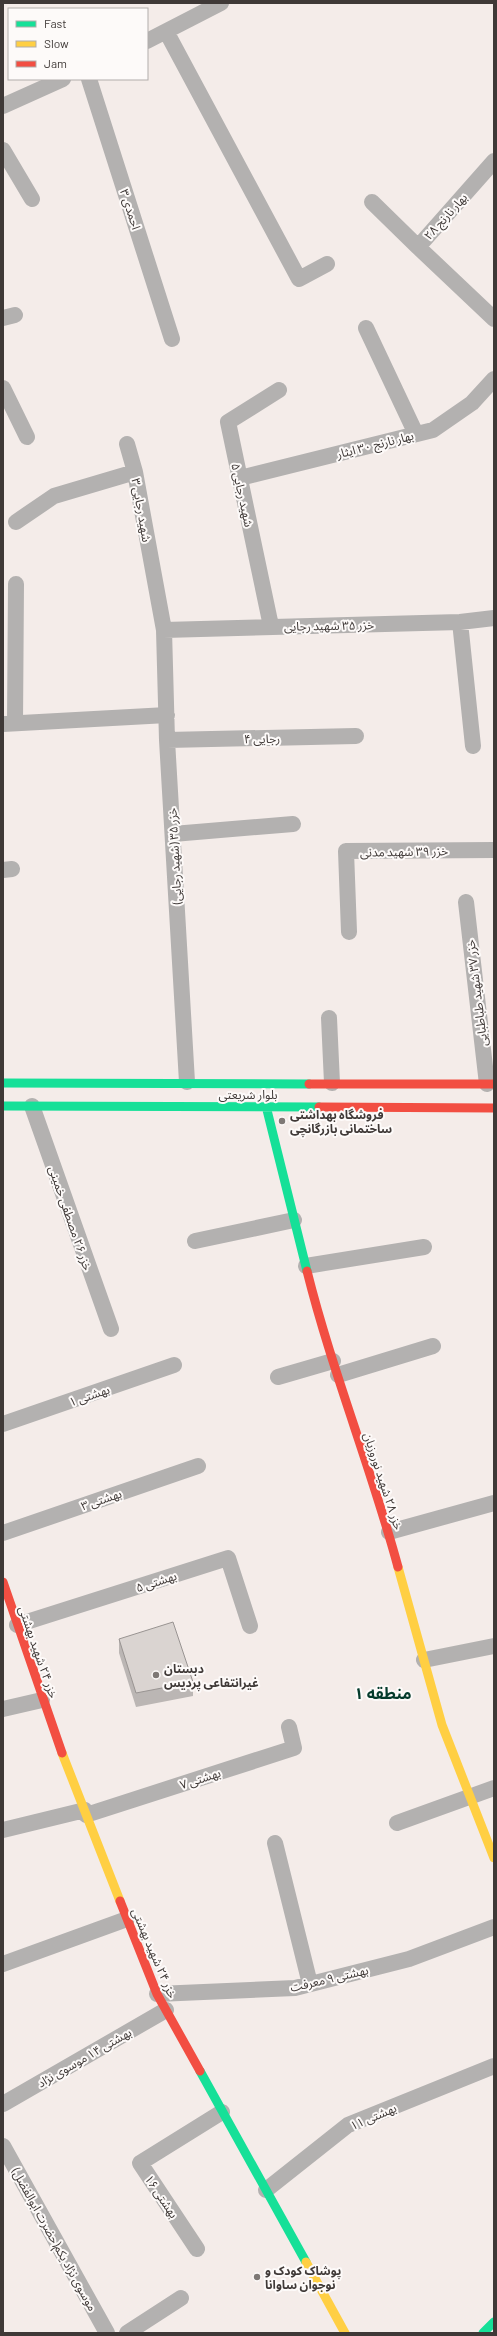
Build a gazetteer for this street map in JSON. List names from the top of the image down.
{
  "streets": {
    "street": [
      "احمدی ۳",
      "بهار نارنج ۲۸",
      "بهار نارنج ۳۰ ایثار",
      "شهید رجایی ۵",
      "شهید رجایی ۳",
      "خزر ۳۵ شهید رجایی",
      "رجایی ۴",
      "خزر ۳۹ شهید مدنی",
      "خزر ۳۵ (شهید رجایی)",
      "خزر ۳۷ شهید طباطبایی",
      "بلوار شریعتی",
      "خزر ۲۶ مصطفی خمینی",
      "بهشتی ۱",
      "خزر ۲۸ شهید نوروزیان",
      "بهشتی ۳",
      "بهشتی ۵",
      "خزر ۲۴ شهید بهشتی",
      "بهشتی ۷",
      "بهشتی ۹ معرفت",
      "بهشتی ۱۴ موسوی نژاد",
      "بهشتی ۱۱",
      "بهشتی ۱۶",
      "موسوی نژاد یکم(حضرت ابوالفضل)"
    ]
  },
  "crossings": [
    ["بهار نارنج ۳۰ ایثار", "شهید رجایی ۵"],
    ["شهید رجایی ۵", "خزر ۳۵ شهید رجایی"],
    ["شهید رجایی ۳", "خزر ۳۵ شهید رجایی"],
    ["شهید رجایی ۳", "خزر ۳۵ (شهید رجایی)"],
    ["خزر ۳۵ شهید رجایی", "خزر ۳۵ (شهید رجایی)"],
    ["رجایی ۴", "خزر ۳۵ (شهید رجایی)"],
    ["خزر ۳۵ (شهید رجایی)", "بلوار شریعتی"],
    ["خزر ۳۷ شهید طباطبایی", "بلوار شریعتی"],
    ["بلوار شریعتی", "خزر ۲۶ مصطفی خمینی"],
    ["بلوار شریعتی", "خزر ۲۸ شهید نوروزیان"],
    ["بهشتی ۵", "خزر ۲۴ شهید بهشتی"],
    ["خزر ۲۴ شهید بهشتی", "بهشتی ۷"],
    ["خزر ۲۴ شهید بهشتی", "بهشتی ۹ معرفت"],
    ["خزر ۲۴ شهید بهشتی", "بهشتی ۱۴ موسوی نژاد"],
    ["خزر ۲۴ شهید بهشتی", "بهشتی ۱۱"],
    ["خزر ۲۴ شهید بهشتی", "بهشتی ۱۶"]
  ],
  "districts": ["منطقه ۱"],
  "places": ["فروشگاه بهداشتی ساختمانی بازرگانچی", "دبستان غیرانتفاعی پردیس", "پوشاک کودک و نوجوان ساوانا"],
  "legend": ["Fast", "Slow", "Jam"]
}
